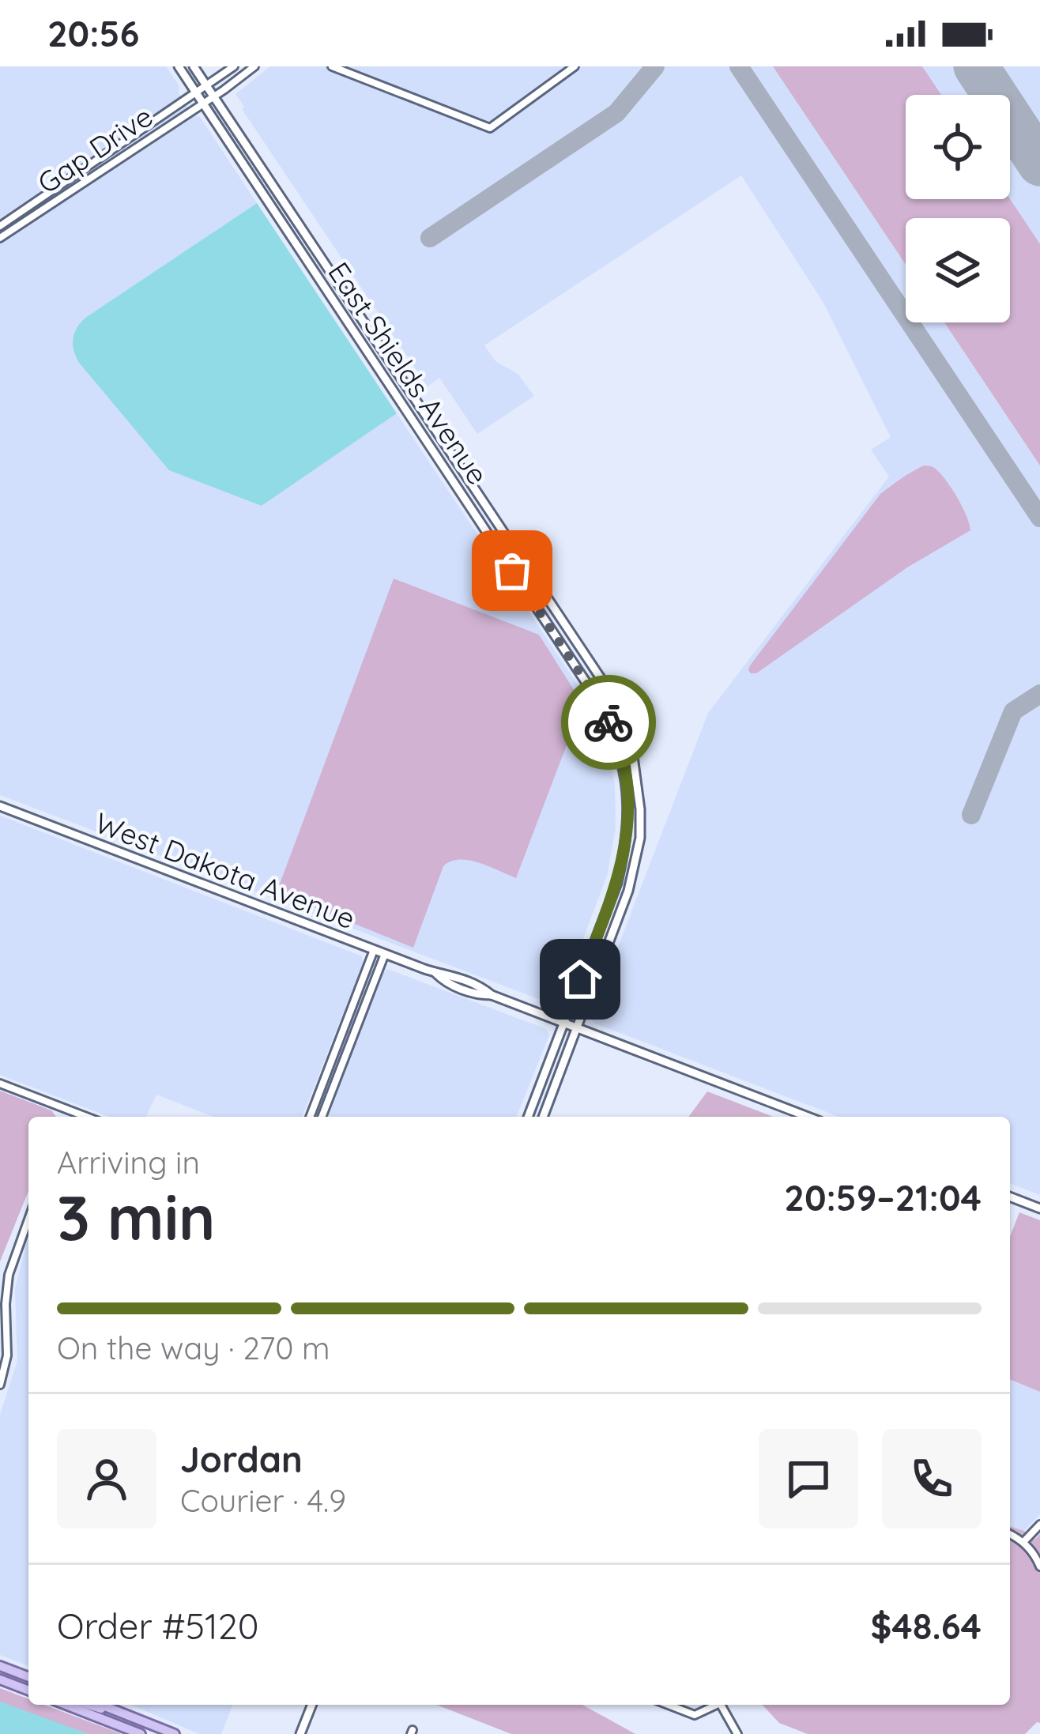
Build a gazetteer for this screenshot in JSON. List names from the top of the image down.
{
  "streets": {
    "main road": ["East Shields Avenue", "West Dakota Avenue"],
    "street": ["Gap Drive"]
  },
  "crossings": [
    ["Gap Drive", "East Shields Avenue"],
    ["East Shields Avenue", "West Dakota Avenue"]
  ],
  "page": {
    "status": "20:56",
    "heading": ["3 min", "Arriving in", "20:59–21:04"],
    "panel": [
      "Jordan",
      "Courier · 4.9",
      "Order #5120",
      "$48.64"
    ],
    "bar": "On the way · 270 m"
  }
}
